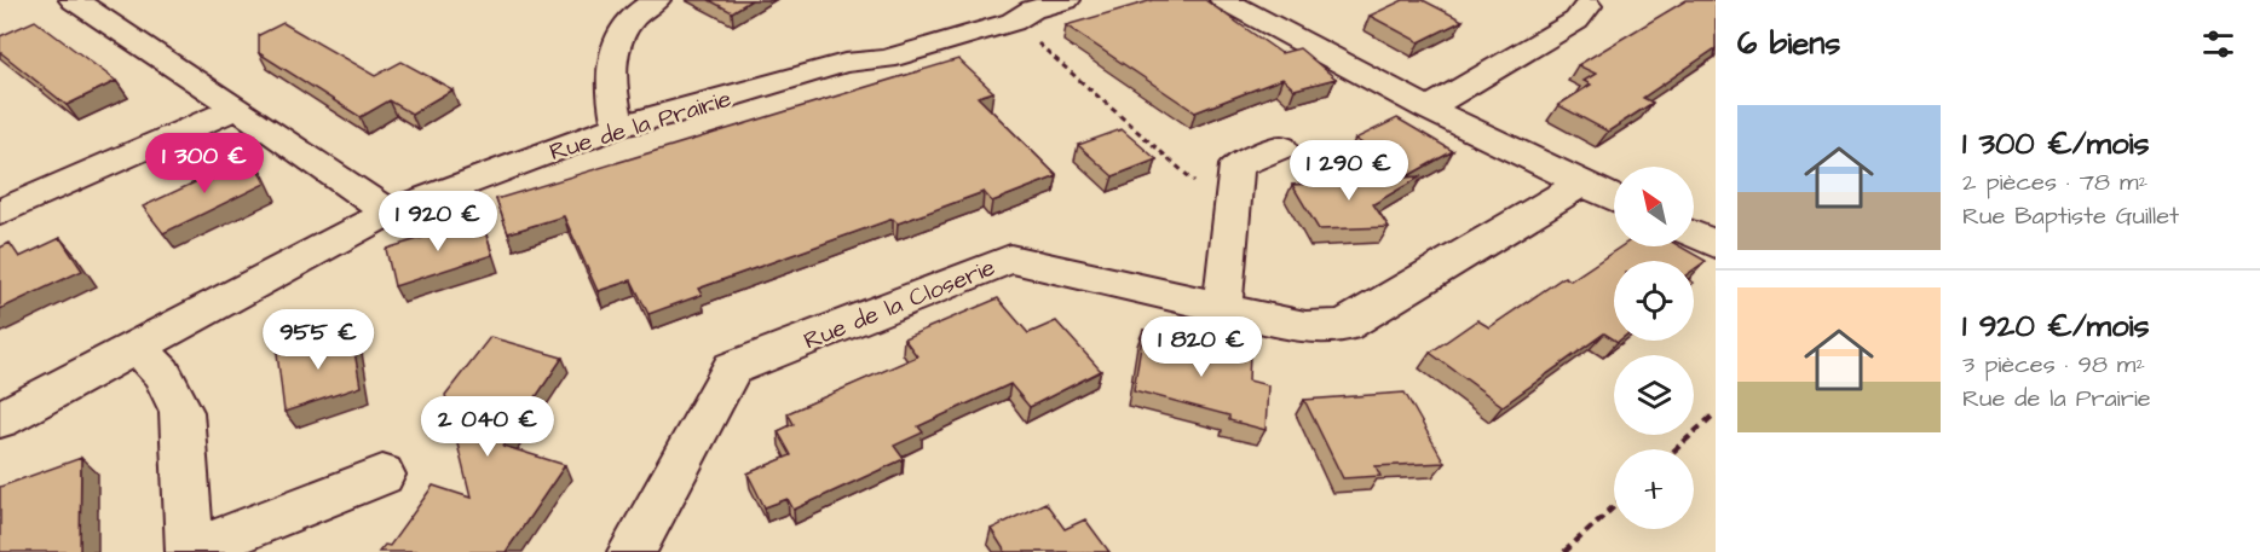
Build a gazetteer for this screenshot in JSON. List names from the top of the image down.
{
  "streets": {
    "street": ["Rue de la Prairie", "Rue de la Closerie"]
  },
  "north": "top left",
  "page": {
    "heading": "6 biens",
    "list": [
      {
        "name": "1 300 €/mois",
        "note": "2 pièces · 78 m² · Rue Baptiste Guillet"
      },
      {
        "name": "1 920 €/mois",
        "note": "3 pièces · 98 m² · Rue de la Prairie"
      }
    ],
    "price": [
      "1 300 €",
      "1 290 €",
      "1 920 €",
      "955 €",
      "1 820 €",
      "2 040 €"
    ],
    "map_buttons": "+"
  }
}
